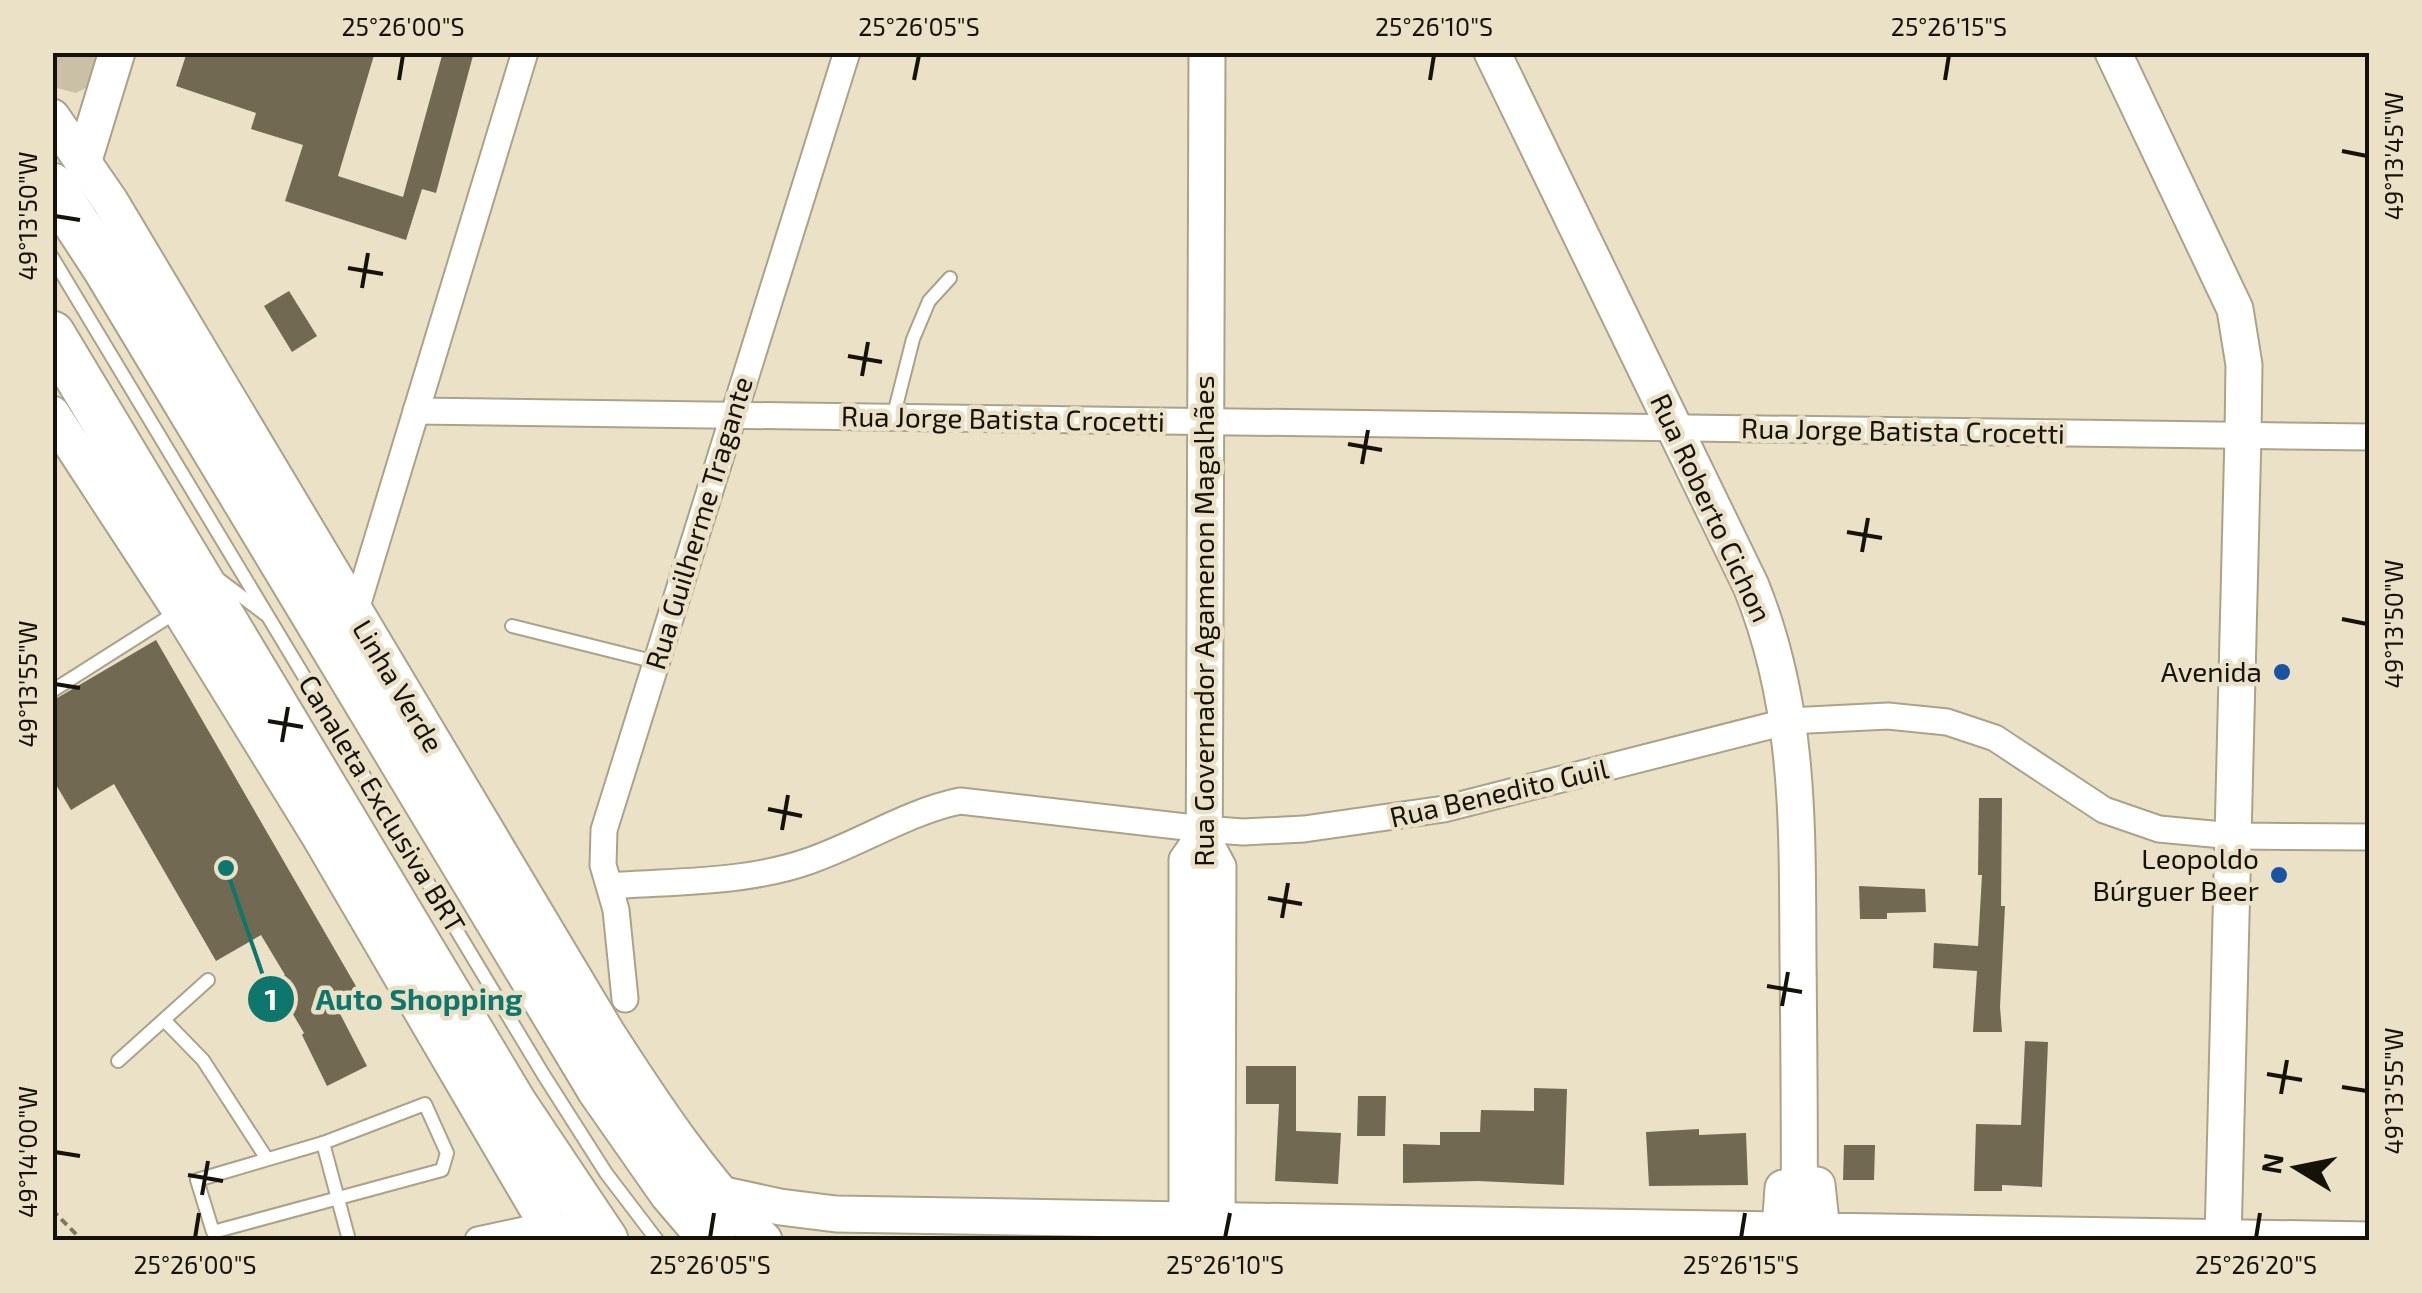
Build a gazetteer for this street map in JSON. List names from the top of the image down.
{
  "streets": {
    "highway": ["Linha Verde"],
    "street": [
      "Rua Jorge Batista Crocetti",
      "Rua Roberto Cichon",
      "Rua Guilherme Tragante",
      "Rua Governador Agamenon Magalhães",
      "Rua Benedito Guil"
    ],
    "lane": ["Canaleta Exclusiva BRT"]
  },
  "crossings": [
    ["Rua Jorge Batista Crocetti", "Rua Roberto Cichon"],
    ["Rua Jorge Batista Crocetti", "Rua Guilherme Tragante"],
    ["Rua Jorge Batista Crocetti", "Rua Governador Agamenon Magalhães"],
    ["Rua Roberto Cichon", "Rua Benedito Guil"],
    ["Rua Guilherme Tragante", "Rua Benedito Guil"],
    ["Rua Governador Agamenon Magalhães", "Rua Benedito Guil"]
  ],
  "places": ["Avenida", "Auto Shopping", "Leopoldo Búrguer Beer"],
  "north": "left",
  "coordinates": [
    "25°26'00\"S",
    "25°26'05\"S",
    "25°26'10\"S",
    "25°26'15\"S",
    "49°13'45\"W",
    "49°13'50\"W",
    "49°13'55\"W",
    "49°14'00\"W",
    "25°26'20\"S"
  ]
}
